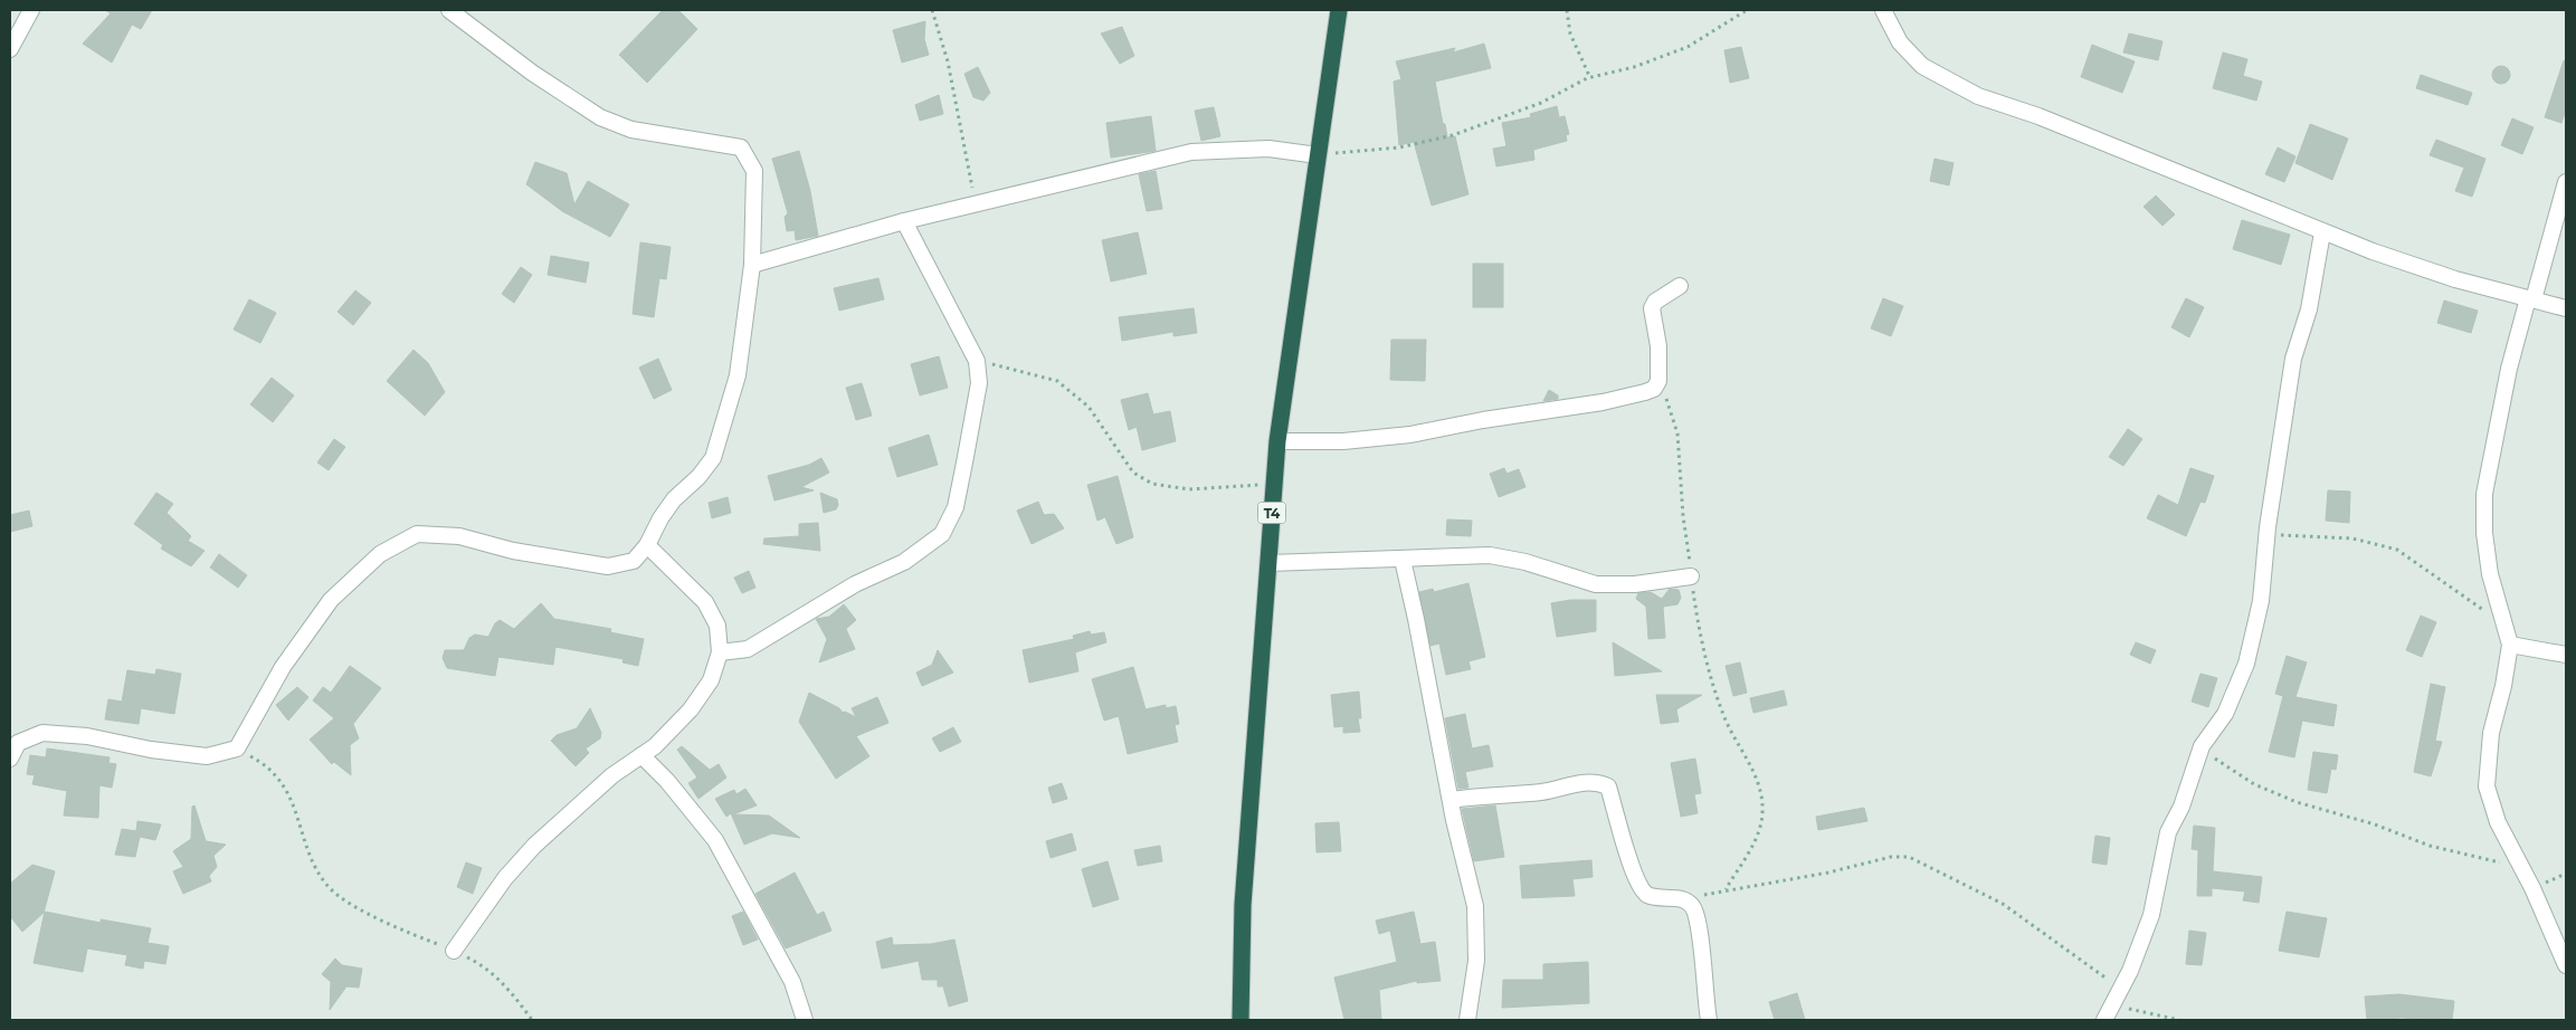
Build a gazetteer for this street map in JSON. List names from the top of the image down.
{
  "streets": {
    "highway": ["T4"]
  }
}
